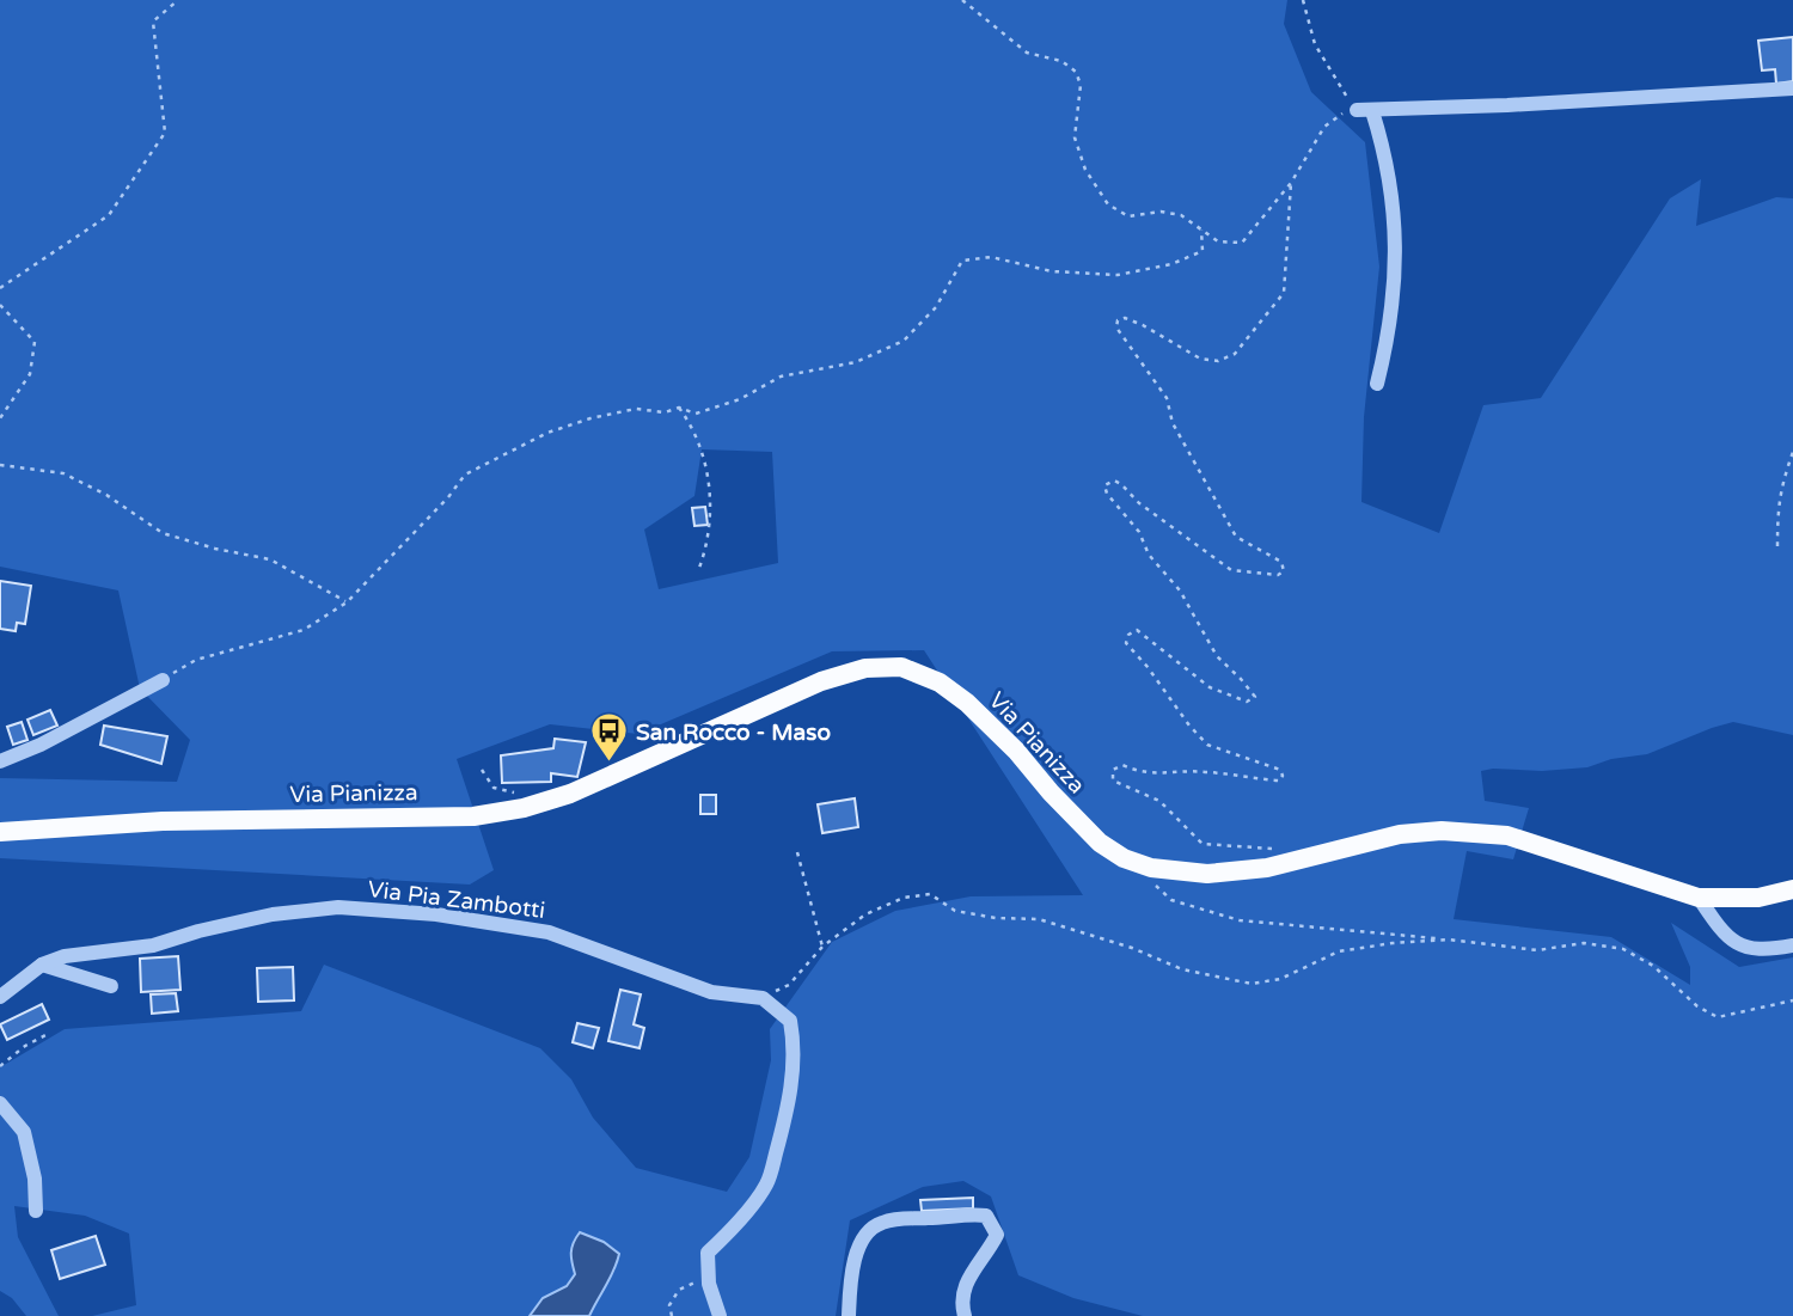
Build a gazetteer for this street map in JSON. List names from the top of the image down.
{
  "streets": {
    "main road": ["Via Pianizza"],
    "street": ["Via Pia Zambotti"]
  },
  "places": {
    "bus stop": ["San Rocco - Maso"]
  }
}
